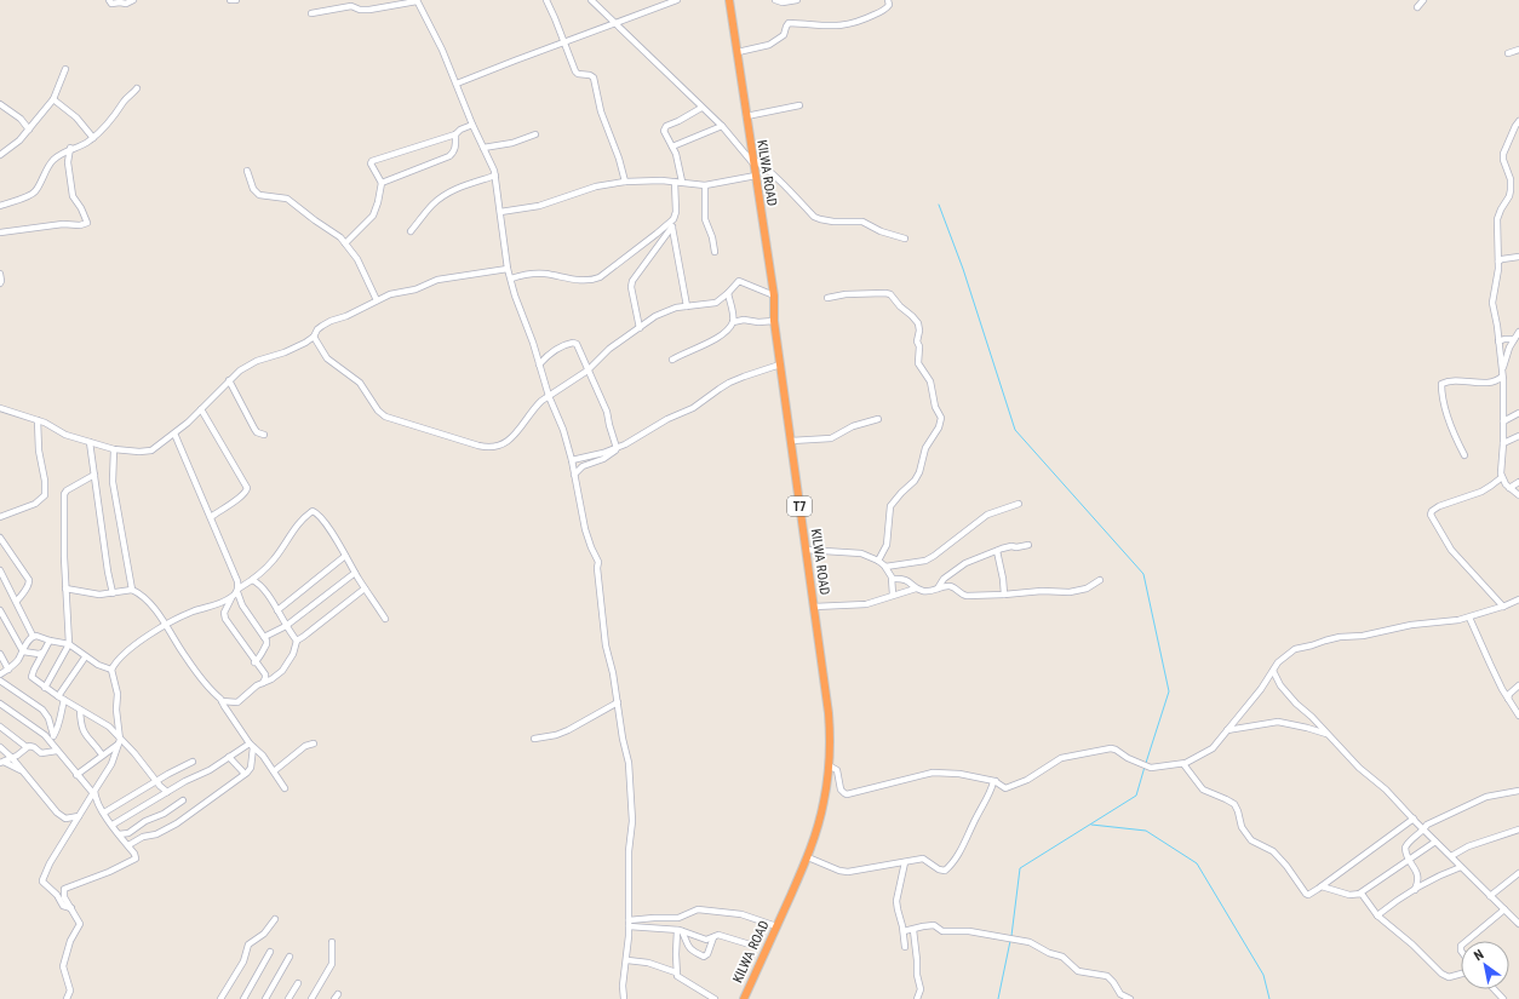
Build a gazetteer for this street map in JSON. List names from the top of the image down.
{
  "streets": {
    "highway": ["KILWA ROAD", "T7"]
  },
  "north": "top left"
}
